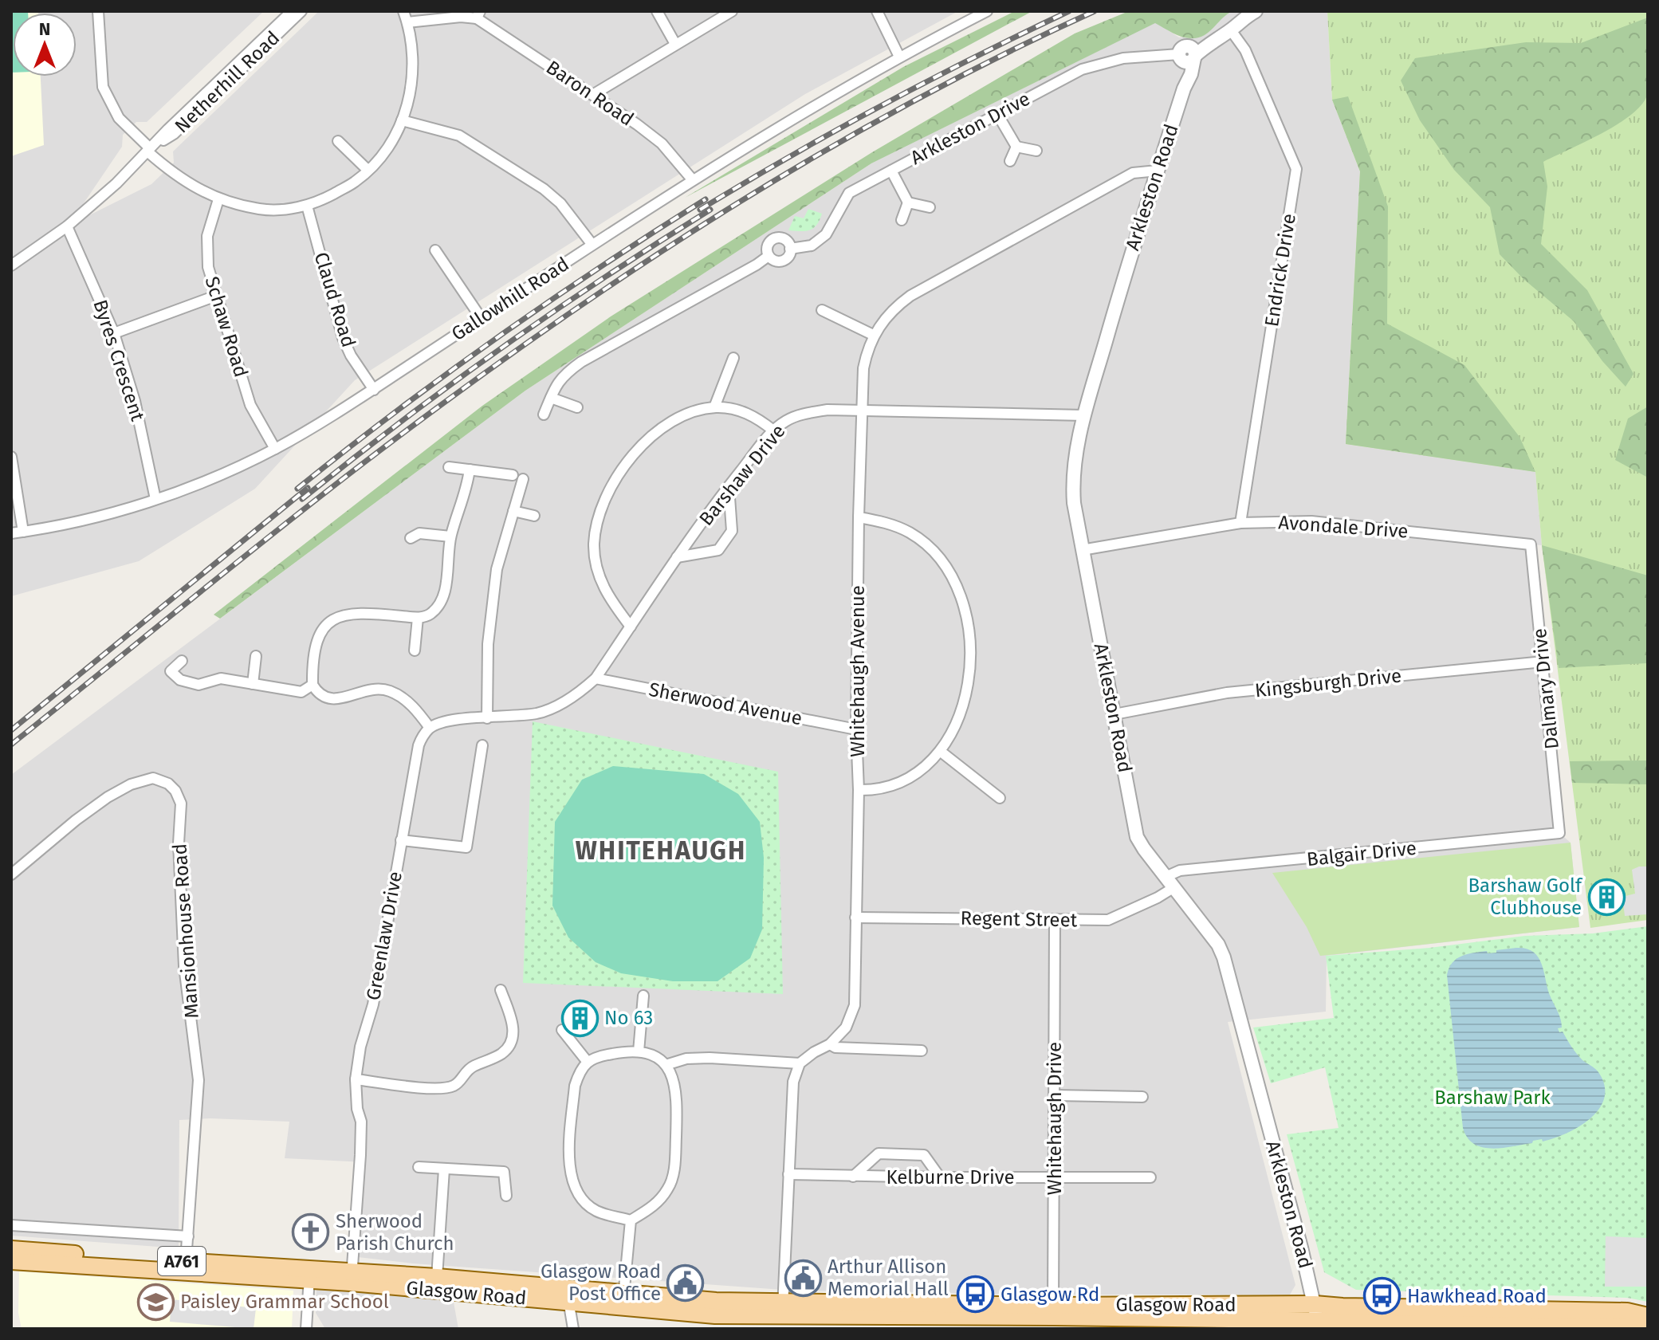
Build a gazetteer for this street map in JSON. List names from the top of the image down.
{
  "streets": {
    "main road": ["A761", "Glasgow Road"],
    "street": [
      "Netherhill Road",
      "Baron Road",
      "Arkleston Drive",
      "Arkleston Road",
      "Endrick Drive",
      "Gallowhill Road",
      "Claud Road",
      "Schaw Road",
      "Byres Crescent",
      "Barshaw Drive",
      "Avondale Drive",
      "Whitehaugh Avenue",
      "Kingsburgh Drive",
      "Dalmary Drive",
      "Sherwood Avenue",
      "Balgair Drive",
      "Regent Street",
      "Mansionhouse Road",
      "Greenlaw Drive",
      "Whitehaugh Drive",
      "Kelburne Drive"
    ]
  },
  "crossings": [
    ["Netherhill Road", "Byres Crescent"],
    ["Baron Road", "Gallowhill Road"],
    ["Arkleston Drive", "Arkleston Road"],
    ["Arkleston Road", "Endrick Drive"],
    ["Arkleston Road", "Barshaw Drive"],
    ["Arkleston Road", "Avondale Drive"],
    ["Arkleston Road", "Whitehaugh Avenue"],
    ["Arkleston Road", "Kingsburgh Drive"],
    ["Arkleston Road", "Balgair Drive"],
    ["Arkleston Road", "Regent Street"],
    ["Arkleston Road", "Glasgow Road"],
    ["Endrick Drive", "Avondale Drive"],
    ["Gallowhill Road", "Claud Road"],
    ["Gallowhill Road", "Schaw Road"],
    ["Gallowhill Road", "Byres Crescent"],
    ["Barshaw Drive", "Whitehaugh Avenue"],
    ["Barshaw Drive", "Sherwood Avenue"],
    ["Avondale Drive", "Dalmary Drive"],
    ["Whitehaugh Avenue", "Sherwood Avenue"],
    ["Whitehaugh Avenue", "Regent Street"],
    ["Kingsburgh Drive", "Dalmary Drive"],
    ["Dalmary Drive", "Balgair Drive"],
    ["Balgair Drive", "Regent Street"],
    ["Regent Street", "Whitehaugh Drive"],
    ["Mansionhouse Road", "Glasgow Road"],
    ["Greenlaw Drive", "Glasgow Road"],
    ["Whitehaugh Drive", "Kelburne Drive"],
    ["Whitehaugh Drive", "Glasgow Road"]
  ],
  "districts": ["WHITEHAUGH"],
  "parks": ["Barshaw Park"],
  "places": {
    "building": ["Barshaw Golf Clubhouse", "No 63"],
    "church": ["Sherwood Parish Church"],
    "public building": ["Arthur Allison Memorial Hall", "Glasgow Road Post Office"],
    "bus stop": ["Glasgow Rd", "Hawkhead Road"],
    "school or university": ["Paisley Grammar School"]
  },
  "north": "top"
}
